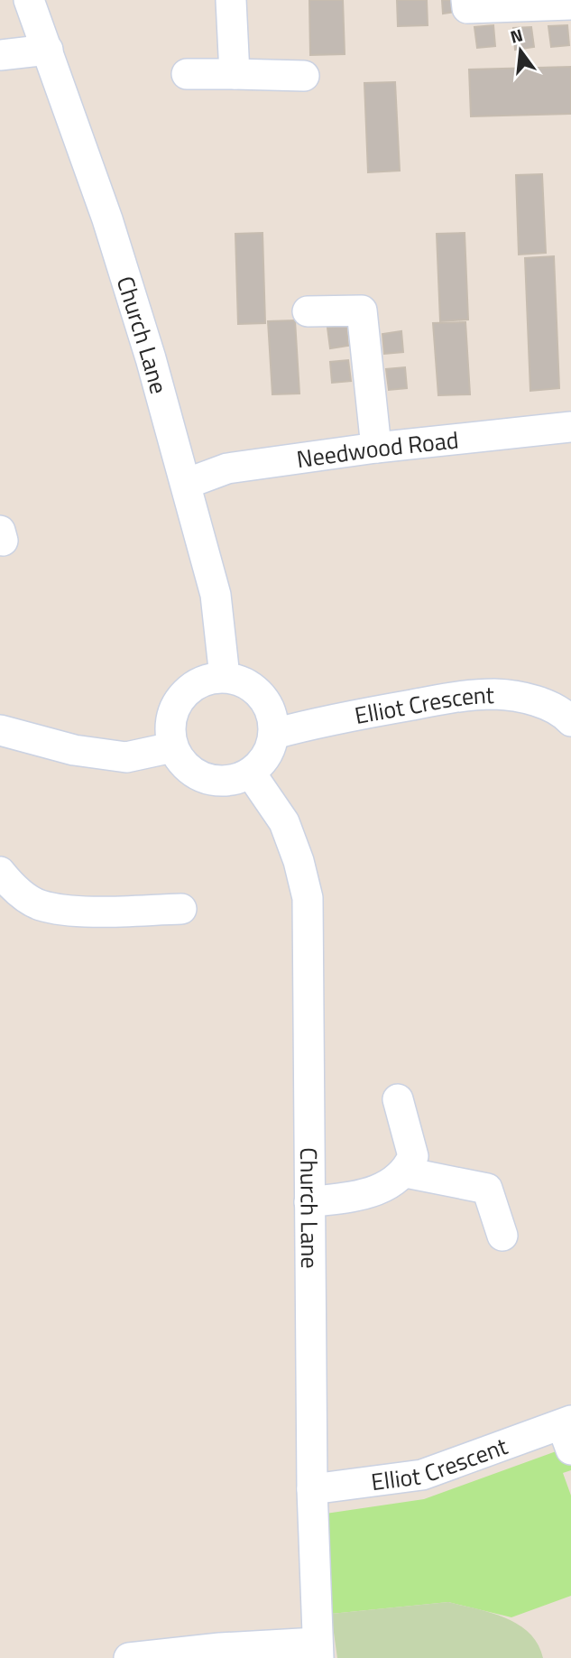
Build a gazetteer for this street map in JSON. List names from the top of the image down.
{
  "streets": {
    "street": ["Church Lane", "Needwood Road", "Elliot Crescent"]
  },
  "crossings": [
    ["Church Lane", "Needwood Road"],
    ["Church Lane", "Elliot Crescent"]
  ],
  "north": "top"
}
